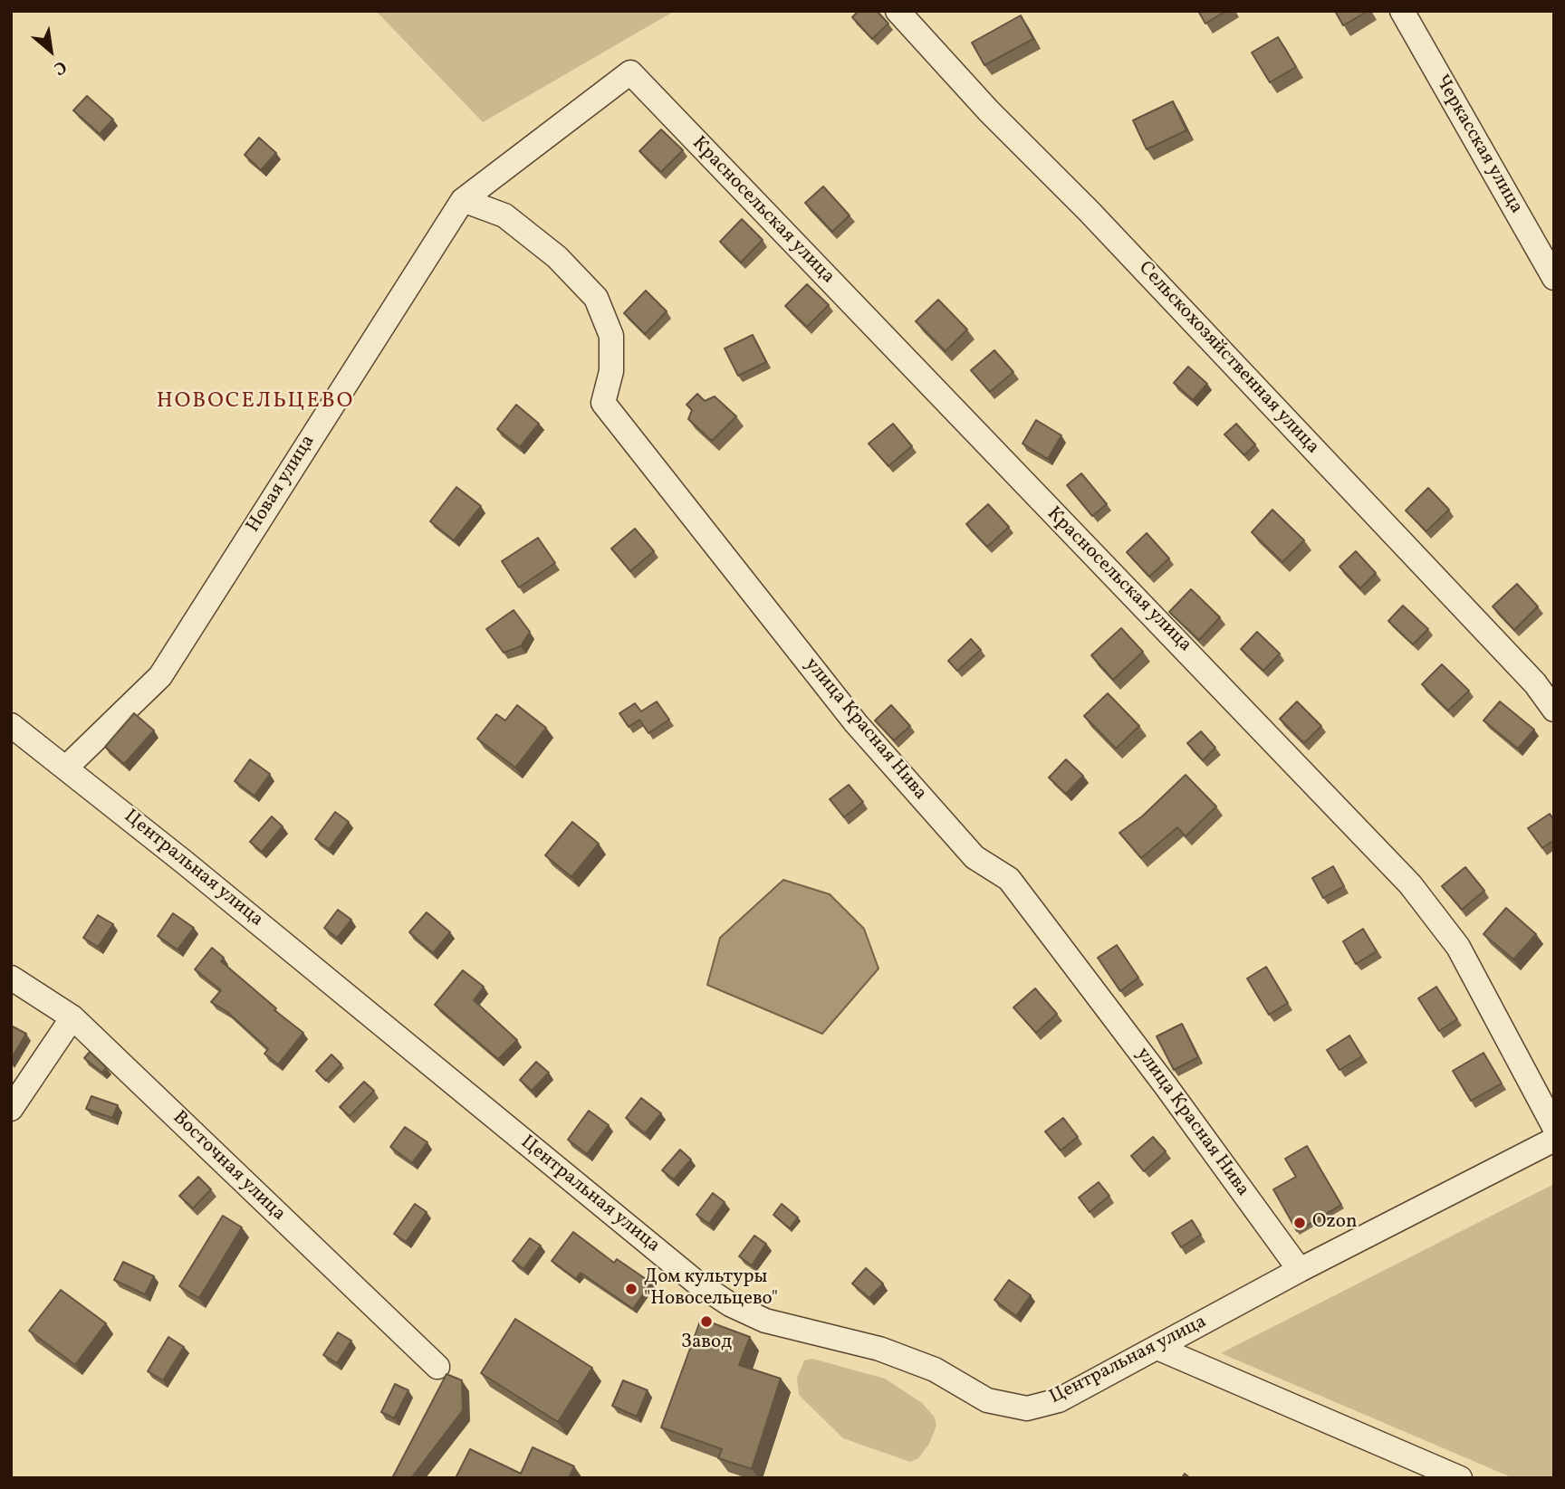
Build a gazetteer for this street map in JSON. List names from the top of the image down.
{
  "streets": {
    "street": [
      "Черкасская улица",
      "Красносельская улица",
      "Сельскохозяйственная улица",
      "Новая улица",
      "улица Красная Нива",
      "Центральная улица",
      "Восточная улица"
    ]
  },
  "crossings": [
    ["Красносельская улица", "Новая улица"],
    ["Новая улица", "улица Красная Нива"],
    ["Новая улица", "Центральная улица"],
    ["улица Красная Нива", "Центральная улица"]
  ],
  "districts": ["НОВОСЕЛЬЦЕВО"],
  "places": ["Ozon", "Дом культуры \"Новосельцево\"", "Завод"],
  "north": "bottom right"
}
